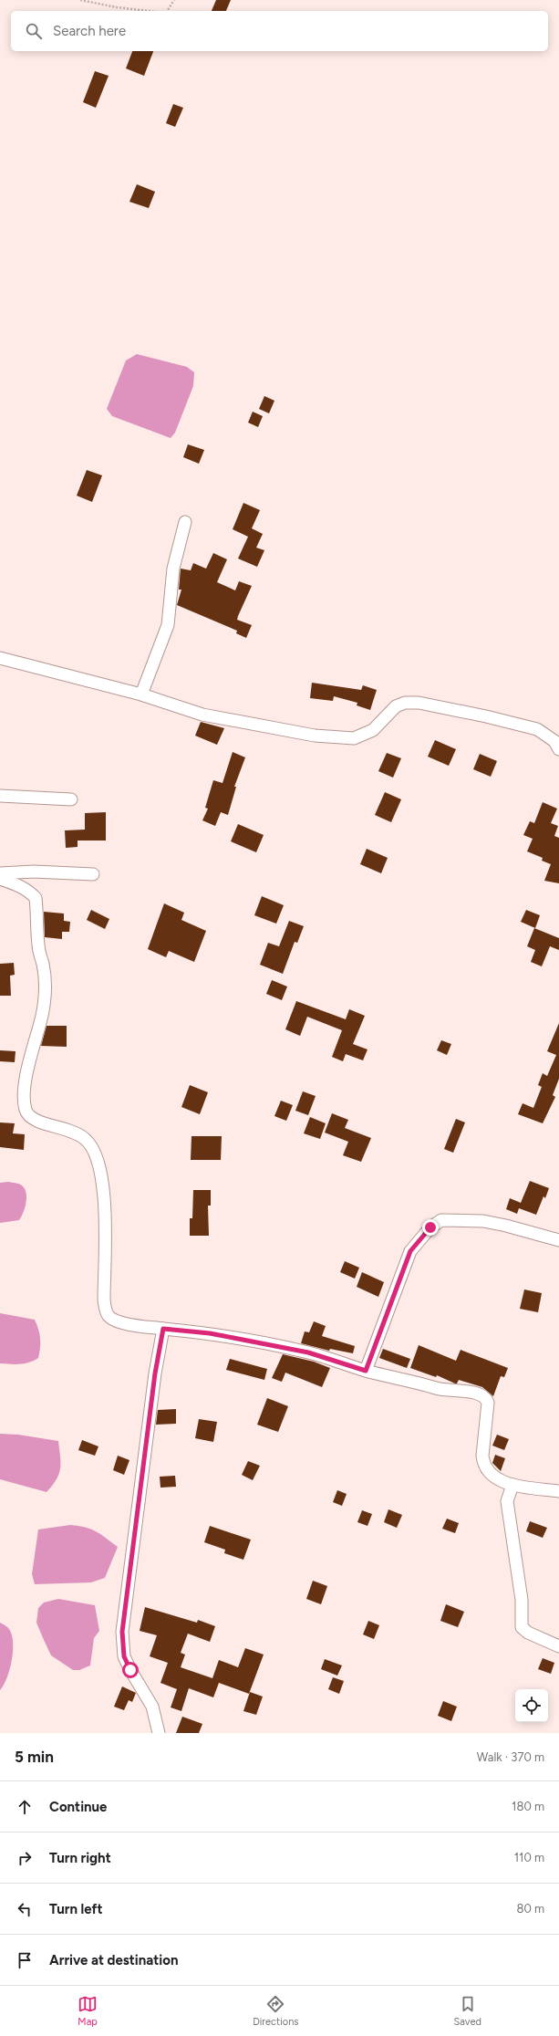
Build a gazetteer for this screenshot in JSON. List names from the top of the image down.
{
  "page": {
    "search": "Search here",
    "heading": ["5 min", "Walk · 370 m"],
    "list": [
      ["Continue", "180 m"],
      ["Turn right", "110 m"],
      ["Turn left", "80 m"],
      "Arrive at destination"
    ],
    "nav": ["Map", "Directions", "Saved"]
  }
}
